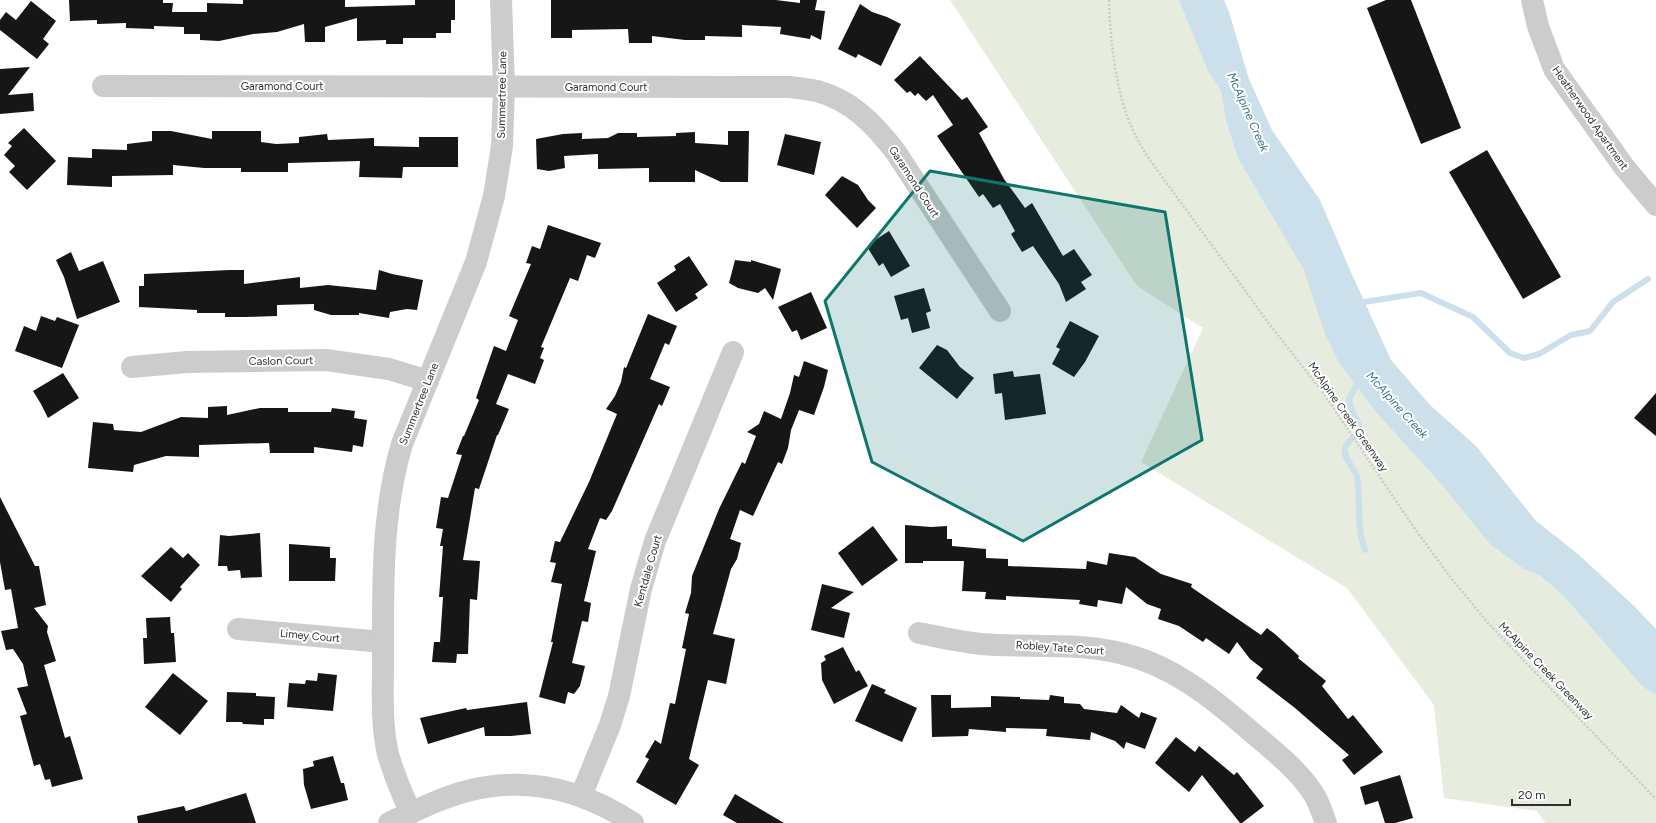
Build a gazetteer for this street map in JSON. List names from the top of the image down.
{
  "streets": {
    "street": [
      "Garamond Court",
      "Summertree Lane",
      "Heatherwood Apartment",
      "Caslon Court",
      "Kentdale Court",
      "Limey Court",
      "Robley Tate Court"
    ],
    "path": ["McAlpine Creek Greenway"]
  },
  "crossings": [
    ["Garamond Court", "Summertree Lane"],
    ["Summertree Lane", "Caslon Court"],
    ["Summertree Lane", "Limey Court"]
  ],
  "water": ["McAlpine Creek"],
  "scale_bar": "20 m"
}
